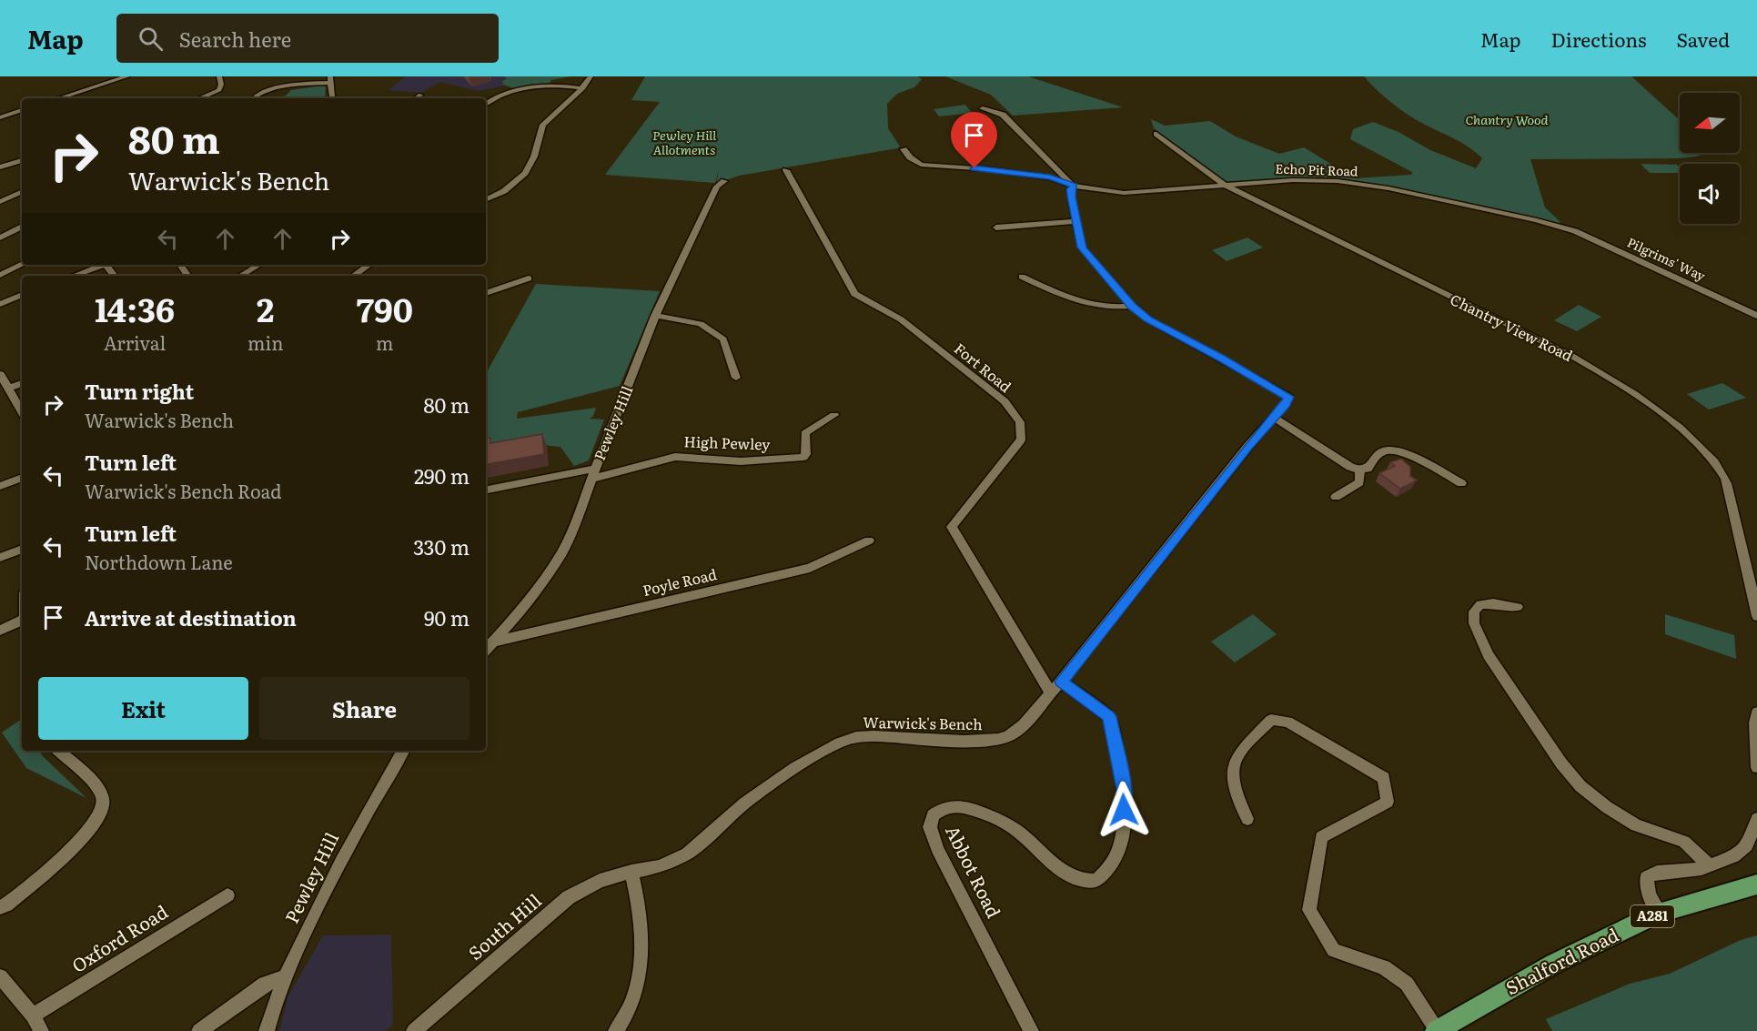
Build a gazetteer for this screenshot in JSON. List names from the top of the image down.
{
  "streets": {
    "main road": ["A281", "Shalford Road"],
    "street": [
      "Echo Pit Road",
      "Pilgrims' Way",
      "Chantry View Road",
      "Fort Road",
      "Pewley Hill",
      "High Pewley",
      "Poyle Road",
      "Warwick's Bench",
      "Abbot Road",
      "South Hill",
      "Oxford Road"
    ]
  },
  "crossings": [
    ["Echo Pit Road", "Pilgrims' Way"],
    ["Echo Pit Road", "Chantry View Road"],
    ["Fort Road", "Warwick's Bench"],
    ["Pewley Hill", "High Pewley"],
    ["Pewley Hill", "Poyle Road"],
    ["Warwick's Bench", "Abbot Road"],
    ["Warwick's Bench", "South Hill"]
  ],
  "parks": ["Chantry Wood", "Pewley Hill Allotments"],
  "north": "left",
  "page": {
    "header": "Map",
    "search": "Search here",
    "nav": ["Map", "Directions", "Saved"],
    "turn": ["80 m", "Warwick's Bench"],
    "eta": [
      "14:36",
      "Arrival",
      "2",
      "min",
      "790",
      "m"
    ],
    "list": [
      {
        "name": "Turn right",
        "note": "Warwick's Bench",
        "value": "80 m"
      },
      {
        "name": "Turn left",
        "note": "Warwick's Bench Road",
        "value": "290 m"
      },
      {
        "name": "Turn left",
        "note": "Northdown Lane",
        "value": "330 m"
      },
      {
        "name": "Arrive at destination",
        "value": "90 m"
      }
    ],
    "buttons": ["Exit", "Share"]
  }
}
